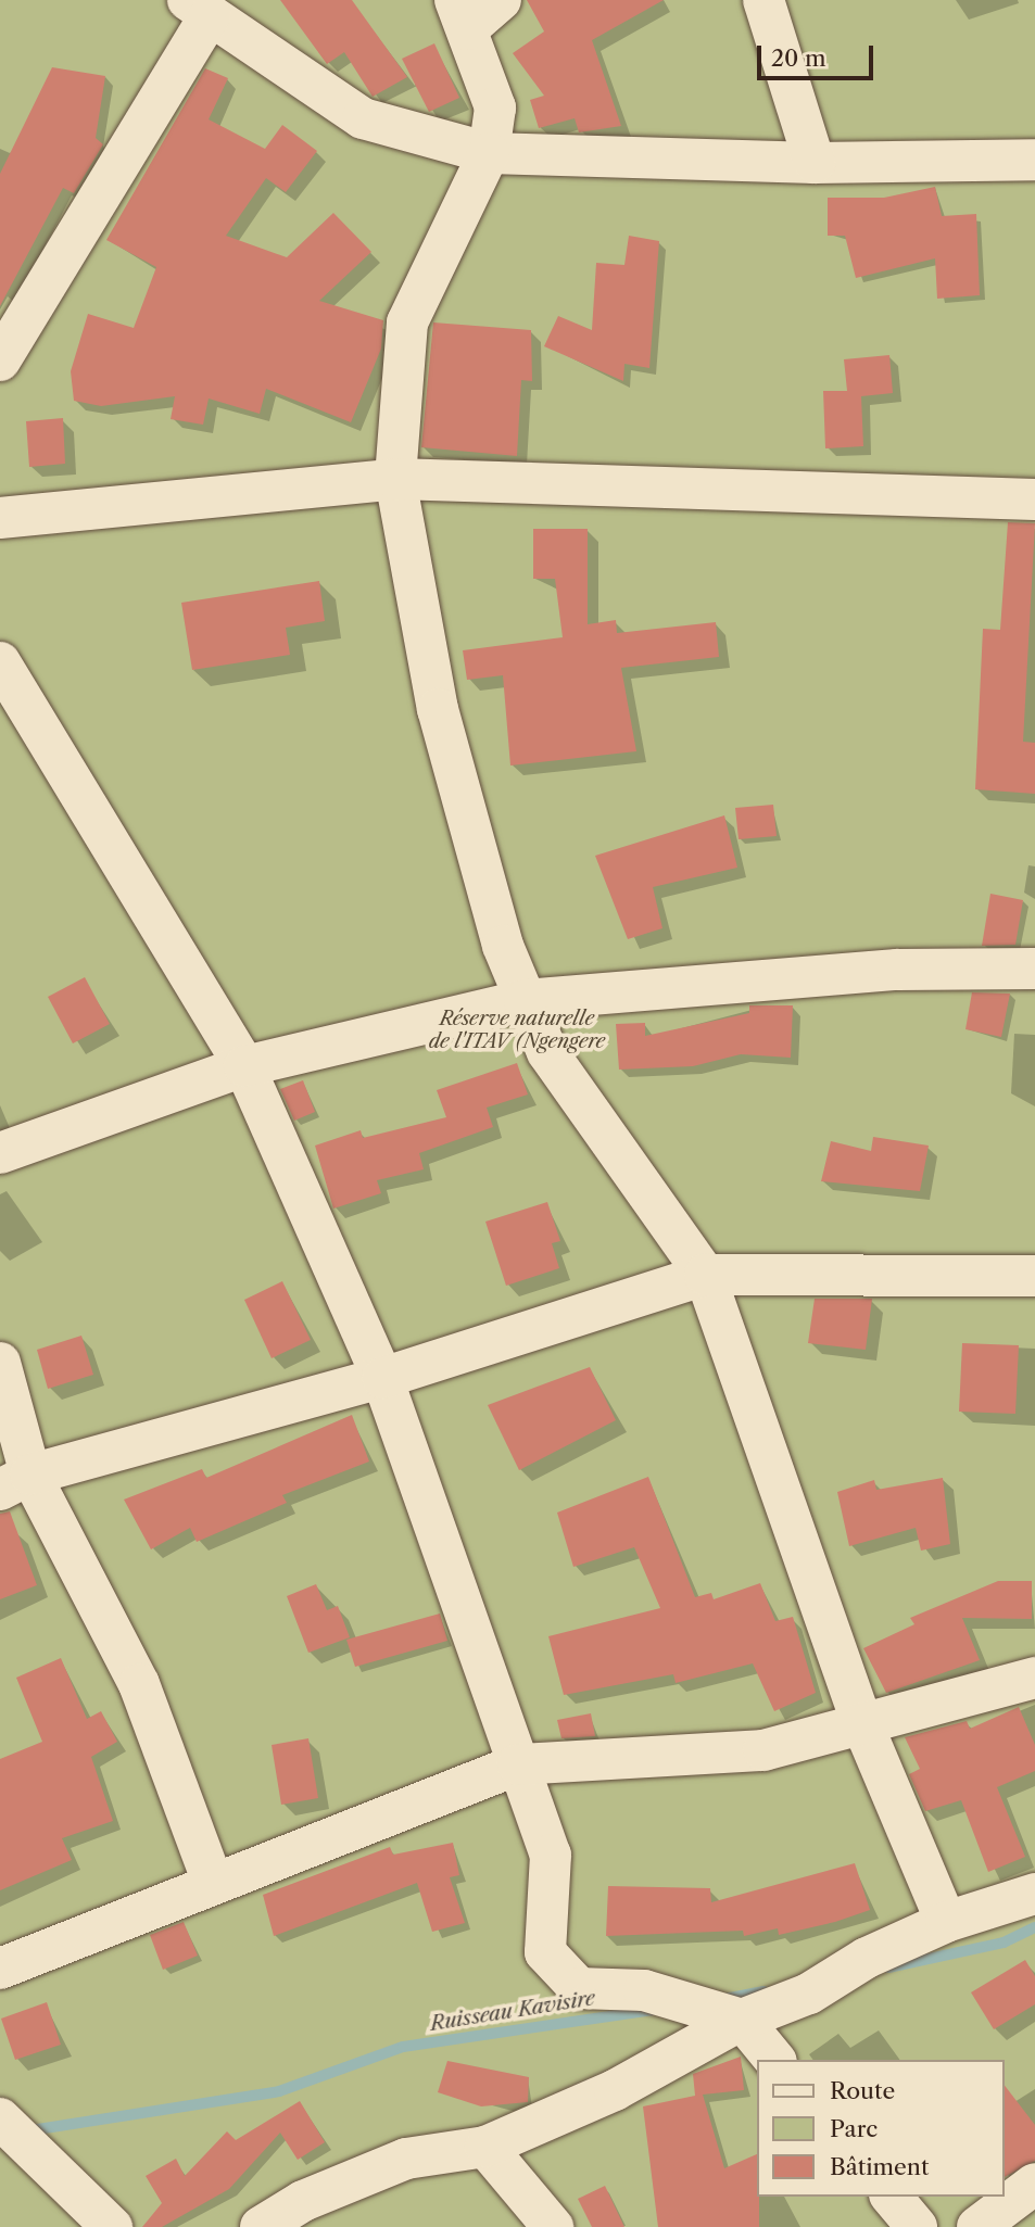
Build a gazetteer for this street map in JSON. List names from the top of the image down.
{
  "water": ["Ruisseau Kavisire"],
  "parks": ["Réserve naturelle de l'ITAV (Ngengere"],
  "legend": ["Route", "Parc", "Bâtiment"],
  "scale_bar": "20 m"
}
